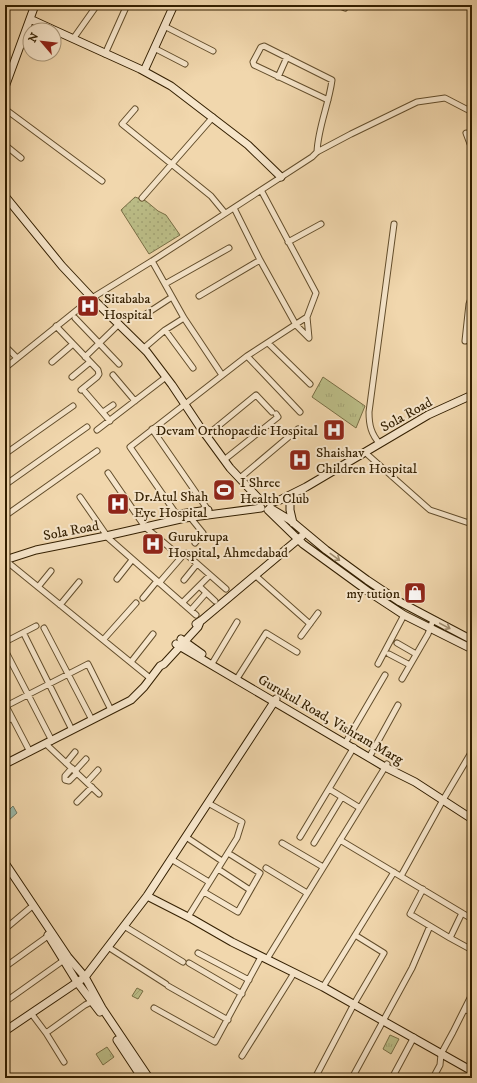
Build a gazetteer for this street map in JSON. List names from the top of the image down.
{
  "streets": {
    "street": ["Sola Road", "Gurukul Road, Vishram Marg"]
  },
  "places": {
    "hospital": [
      "Sitababa Hospital",
      "Devam Orthopaedic Hospital",
      "Shaishav Children Hospital",
      "Dr.Atul Shah Eye Hospital",
      "Gurukrupa Hospital, Ahmedabad"
    ],
    "sports": ["I Shree Health Club"],
    "shop": ["my tution"]
  },
  "north": "top left"
}
